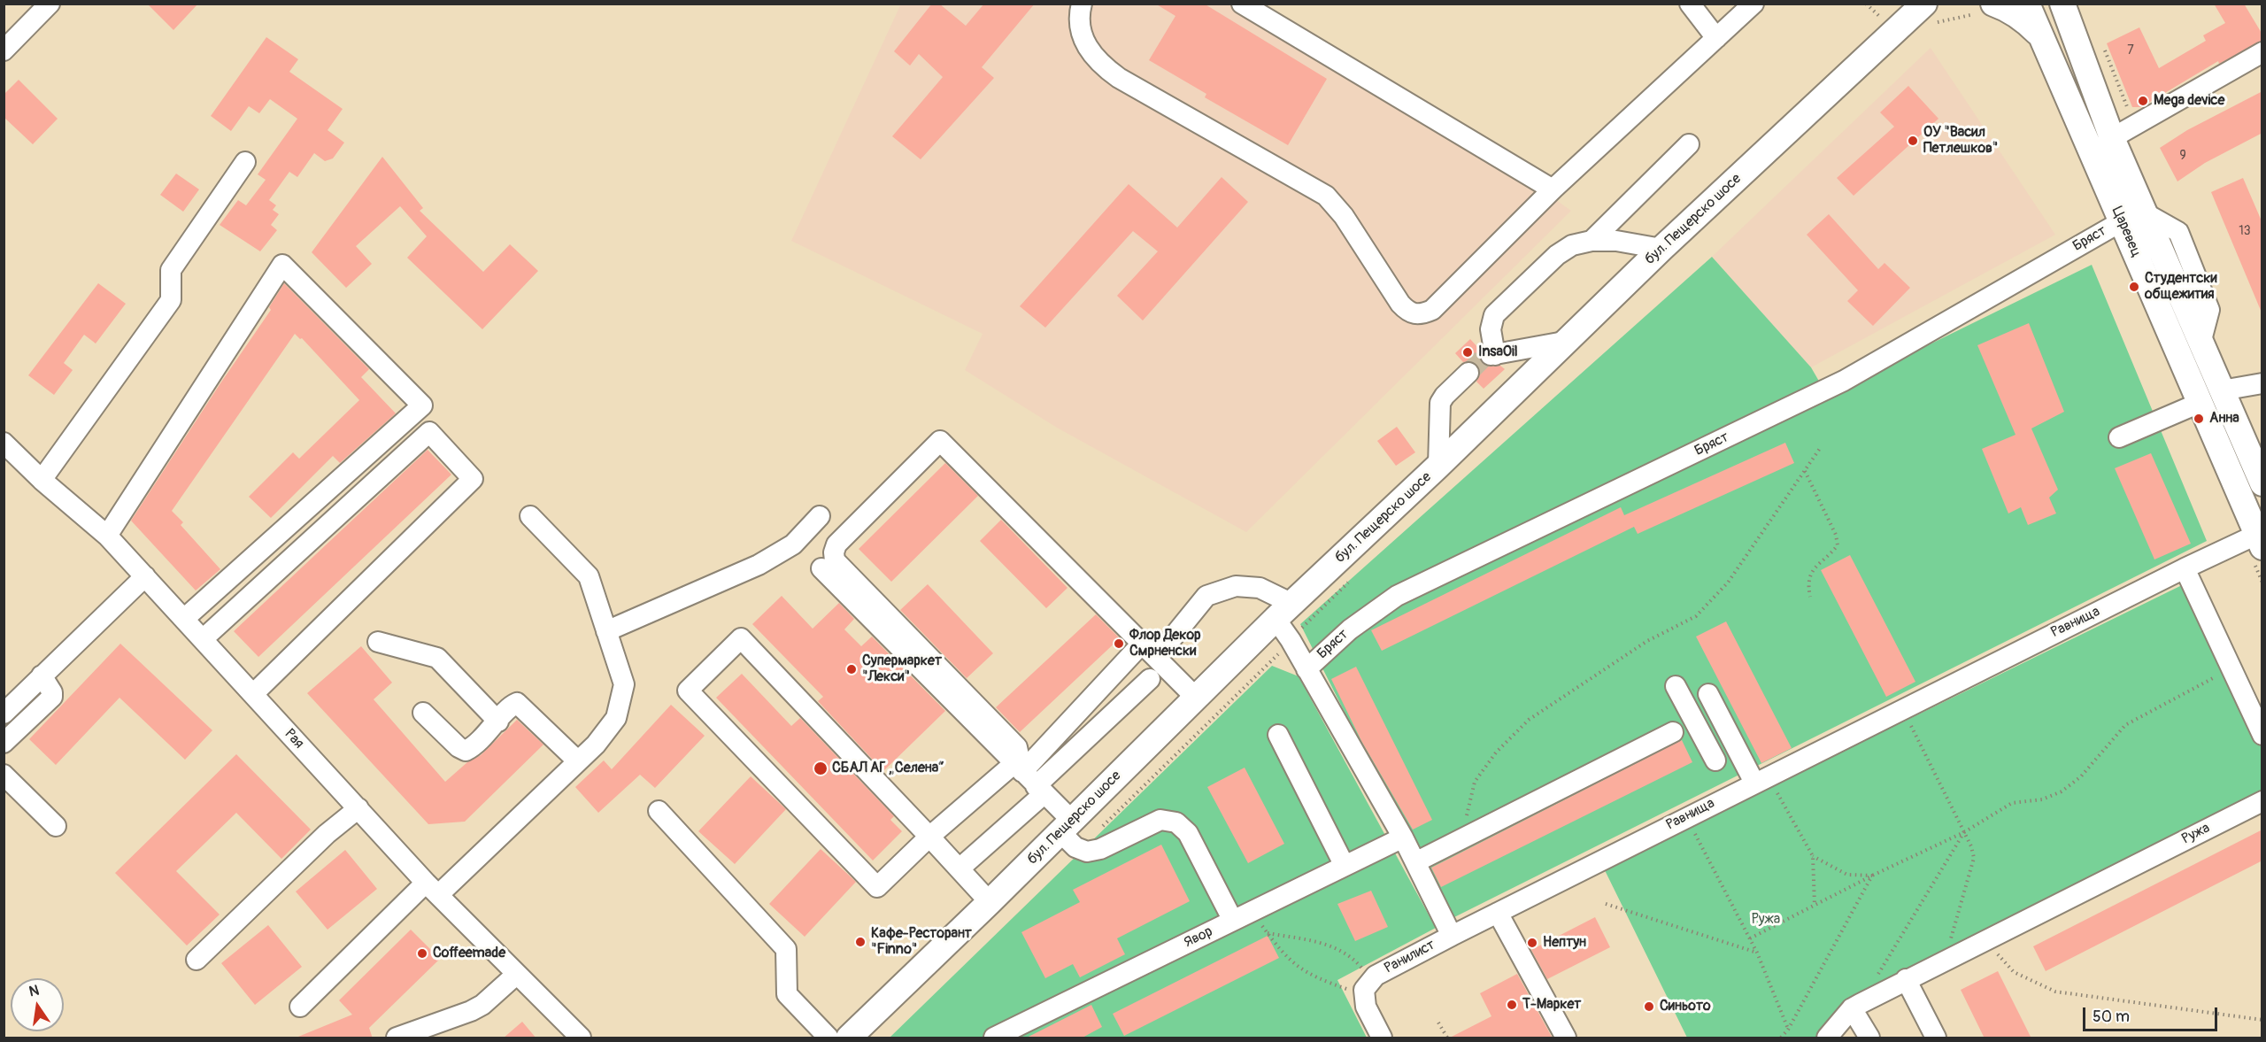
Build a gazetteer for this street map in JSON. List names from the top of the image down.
{
  "streets": {
    "main road": ["бул. Пещерско шосе", "Царевец"],
    "street": [
      "Бряст",
      "Равнища",
      "Рая",
      "Ружа",
      "Явор",
      "Ранилист"
    ]
  },
  "crossings": [
    ["Царевец", "Бряст"],
    ["Царевец", "Равнища"],
    ["Равнища", "Ранилист"]
  ],
  "parks": ["Ружа"],
  "places": [
    "Mega device",
    "ОУ \"Васил Петлешков\"",
    "Студентски общежития",
    "InsaOil",
    "Анна",
    "Флор Декор Смрненски",
    "Супермаркет \"Лекси\"",
    "СБАЛ АГ „Селена“",
    "Кафе-Ресторант \"Finno\"",
    "Нептун",
    "Coffeemade",
    "Т-Маркет",
    "Синьото"
  ],
  "house_numbers": ["7", "9", "13"],
  "scale_bar": "50 m",
  "north": "top"
}
